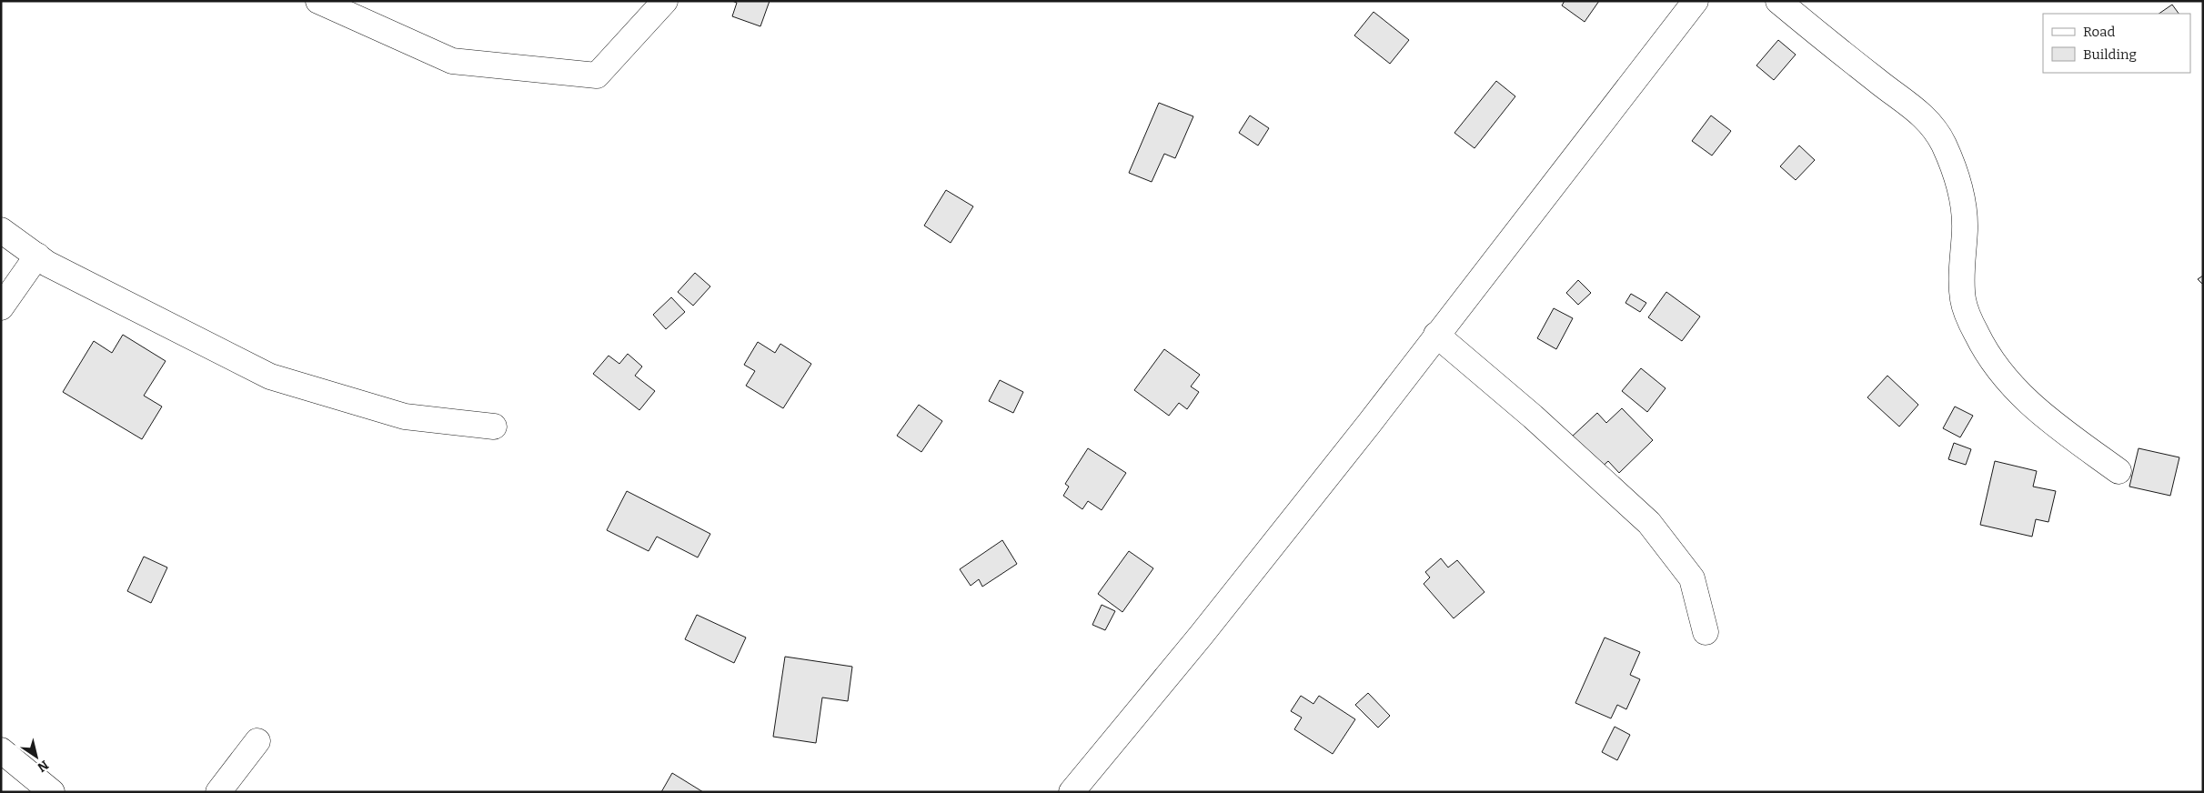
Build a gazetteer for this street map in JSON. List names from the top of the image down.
{
  "legend": ["Road", "Building"],
  "north": "bottom right"
}
